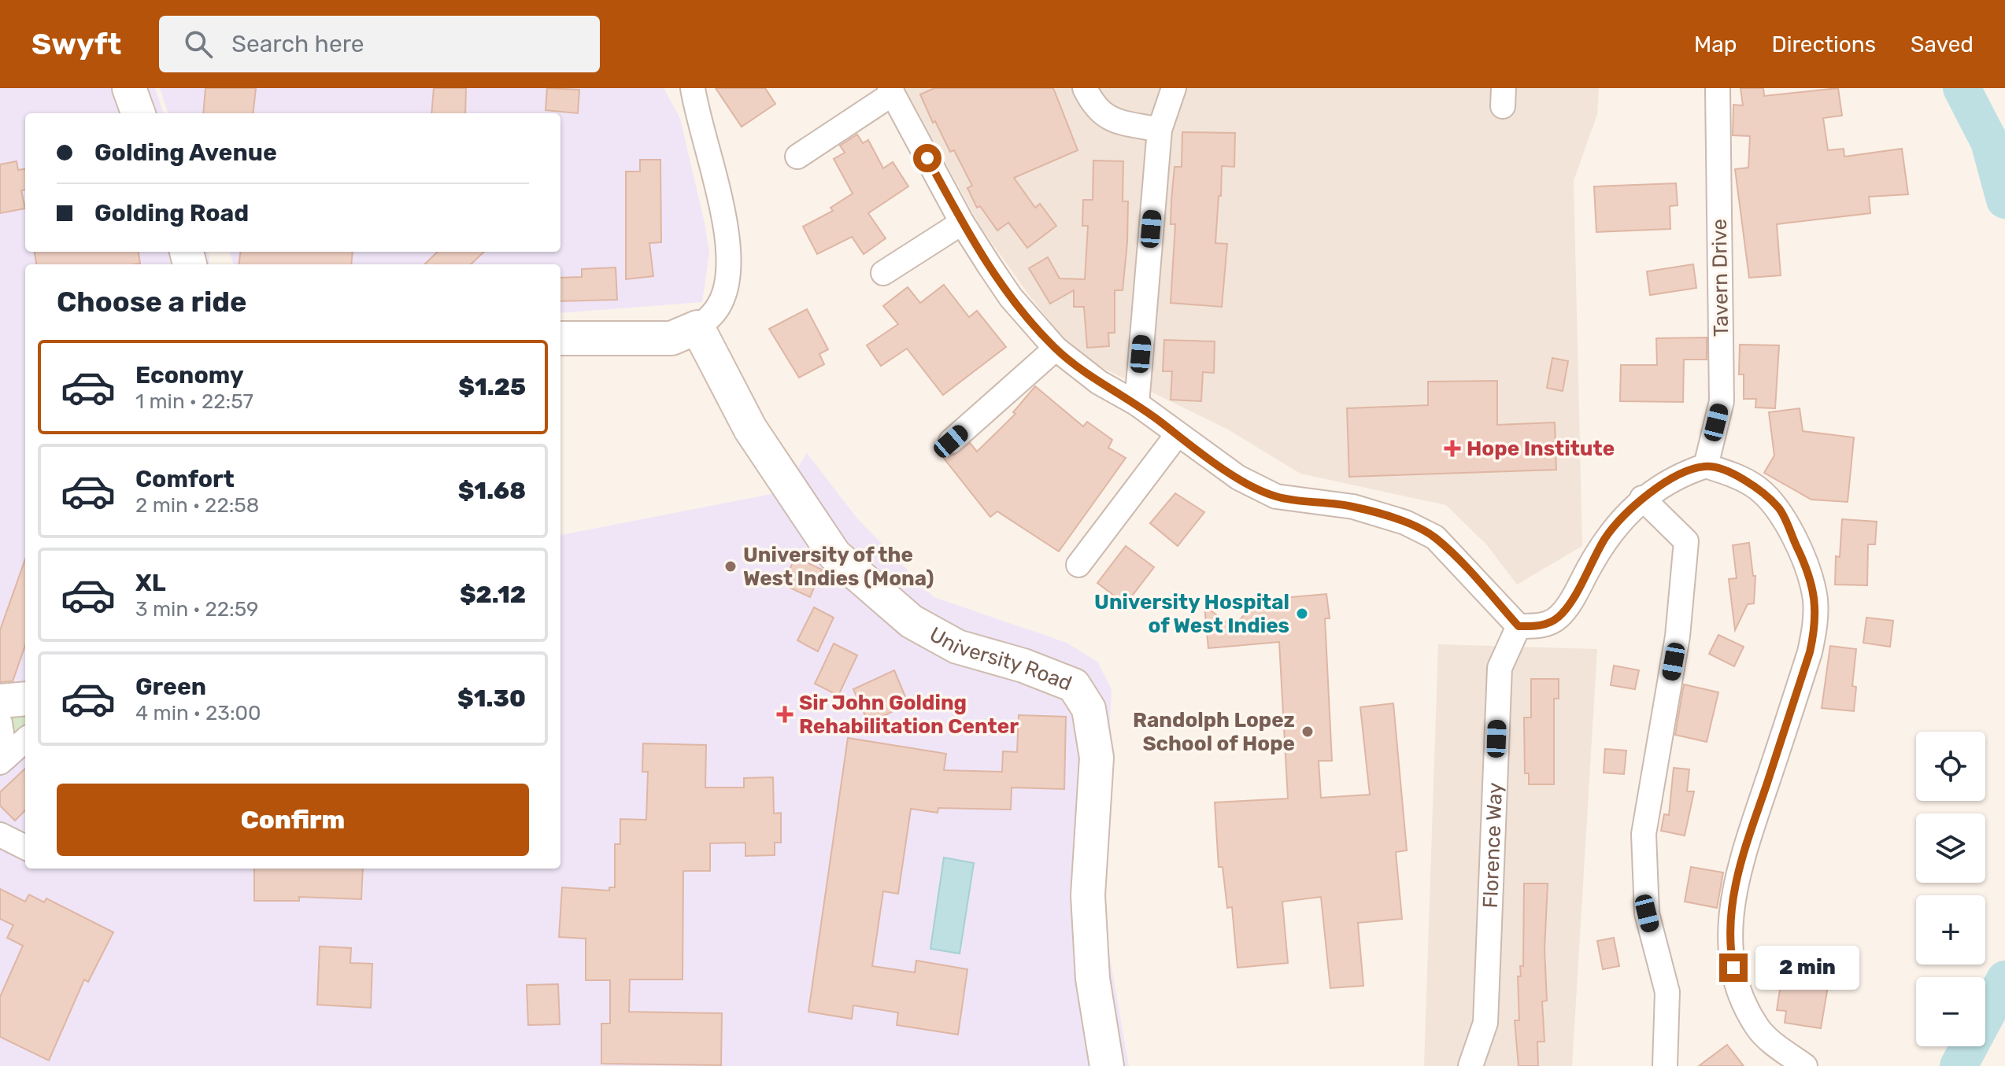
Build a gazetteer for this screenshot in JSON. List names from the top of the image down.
{
  "streets": {
    "street": ["Tavern Drive", "University Road", "Florence Way"]
  },
  "places": {
    "health": ["Hope Institute", "Sir John Golding Rehabilitation Center"],
    "other": ["University of the West Indies (Mona)", "University Hospital of West Indies", "Randolph Lopez School of Hope"]
  },
  "page": {
    "header": "Swyft",
    "search": "Search here",
    "nav": ["Map", "Directions", "Saved"],
    "banner": ["Golding Avenue", "Golding Road"],
    "heading": "Choose a ride",
    "list": [
      {
        "name": "Economy",
        "note": "1 min · 22:57",
        "value": "$1.25"
      },
      {
        "name": "Comfort",
        "note": "2 min · 22:58",
        "value": "$1.68"
      },
      {
        "name": "XL",
        "note": "3 min · 22:59",
        "value": "$2.12"
      },
      {
        "name": "Green",
        "note": "4 min · 23:00",
        "value": "$1.30"
      }
    ],
    "map_buttons": ["+", "−"],
    "buttons": "Confirm",
    "bubble": "2 min"
  }
}
